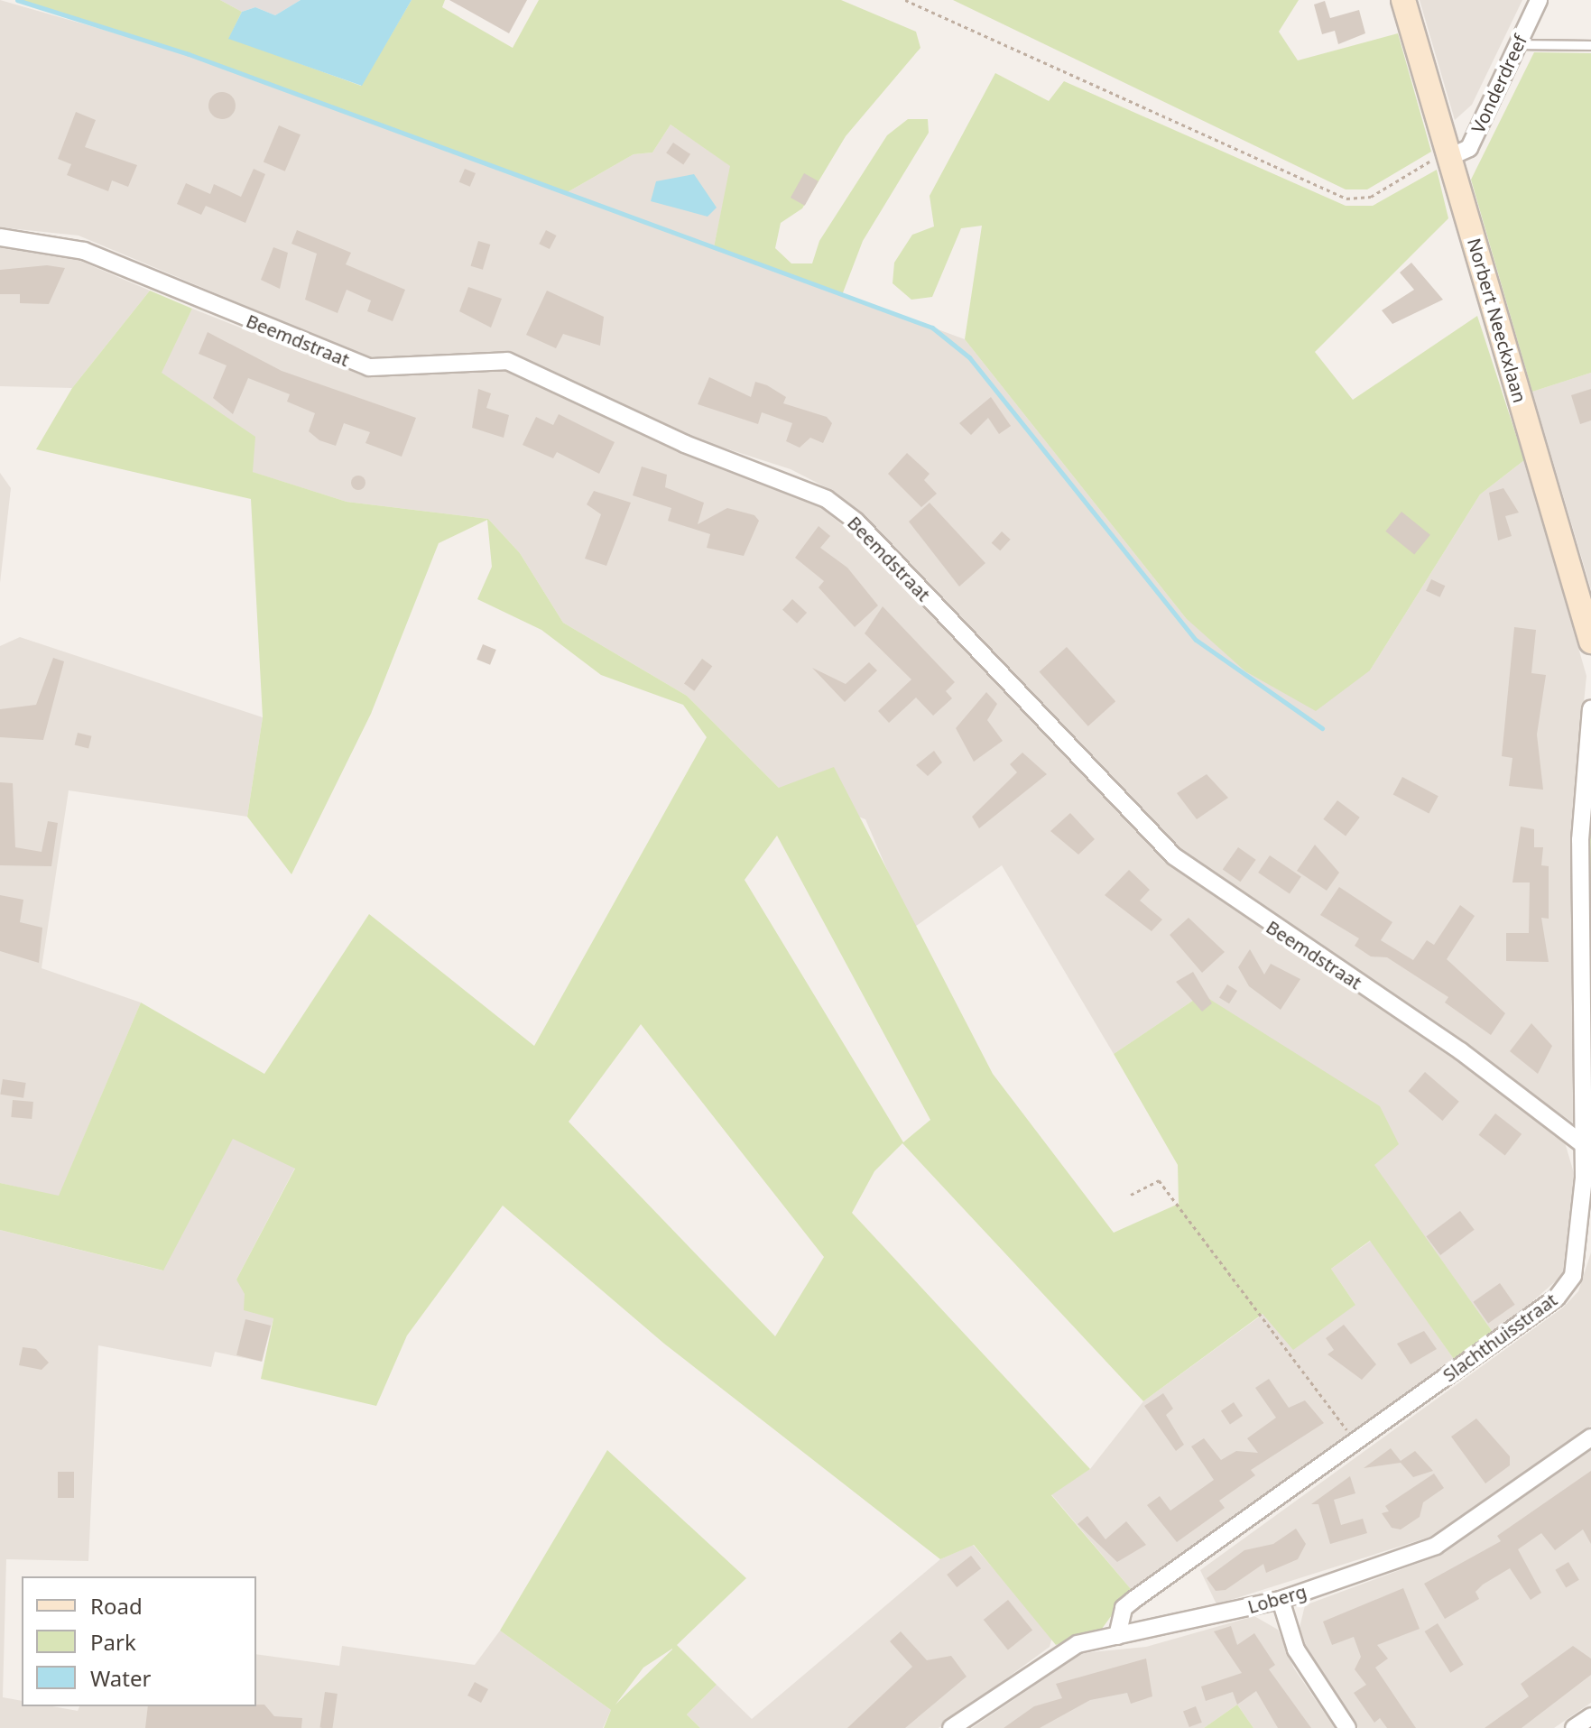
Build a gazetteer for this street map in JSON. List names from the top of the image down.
{
  "streets": {
    "main road": ["Norbert Neeckxlaan"],
    "street": [
      "Vonderdreef",
      "Beemdstraat",
      "Slachthuisstraat",
      "Loberg"
    ]
  },
  "crossings": [
    ["Vonderdreef", "Norbert Neeckxlaan"],
    ["Beemdstraat", "Slachthuisstraat"],
    ["Slachthuisstraat", "Loberg"]
  ],
  "legend": ["Road", "Park", "Water"]
}
